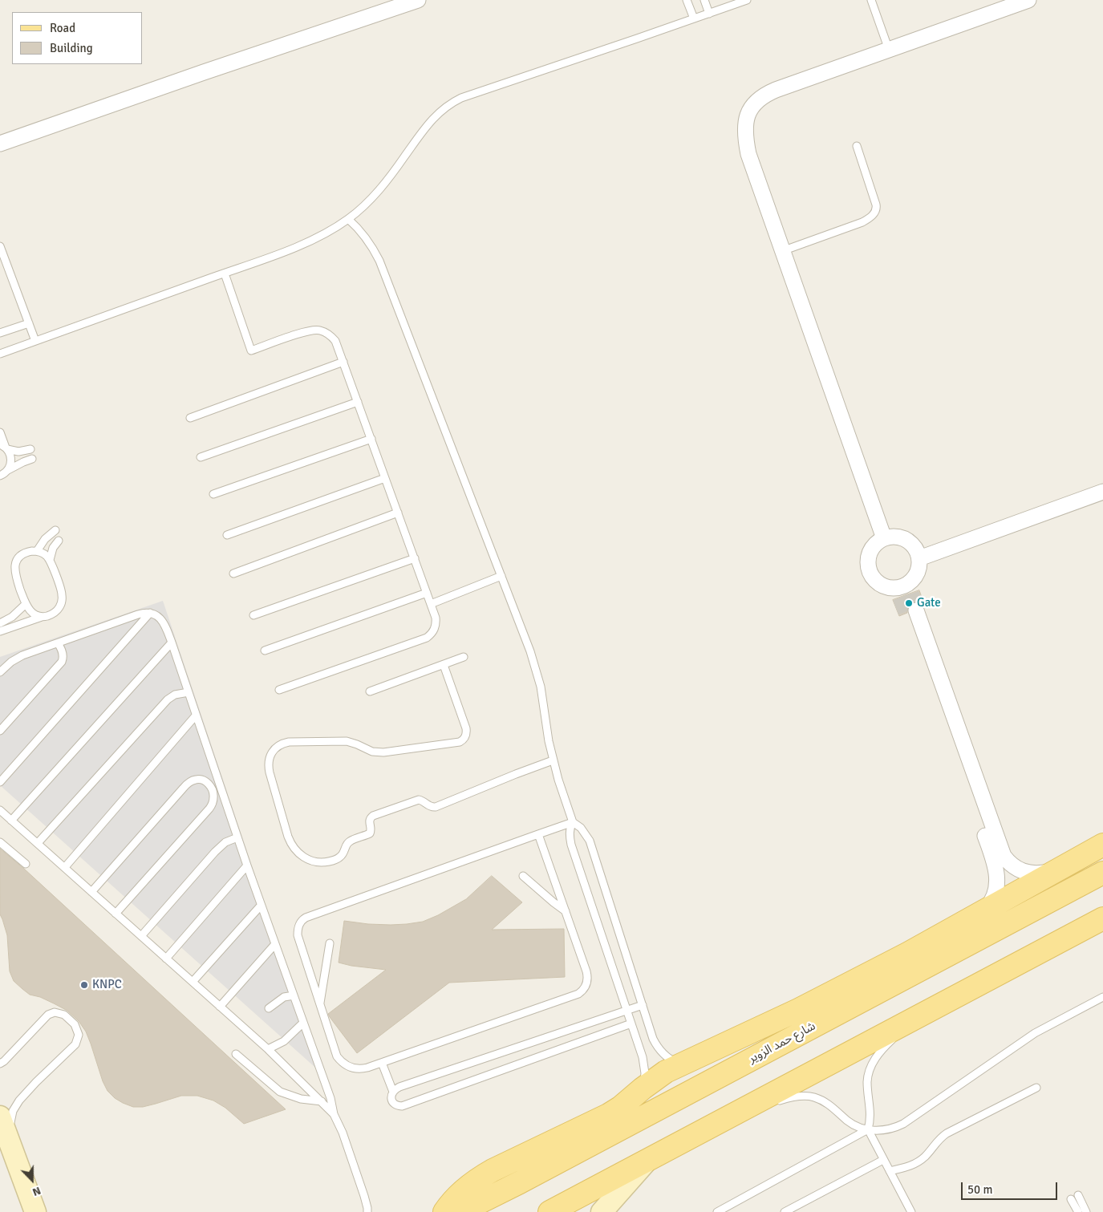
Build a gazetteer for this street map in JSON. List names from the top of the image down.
{
  "streets": {
    "main road": ["شارع حمد الزوير"]
  },
  "places": ["Gate", "KNPC"],
  "legend": ["Road", "Building"],
  "scale_bar": "50 m",
  "north": "bottom"
}
